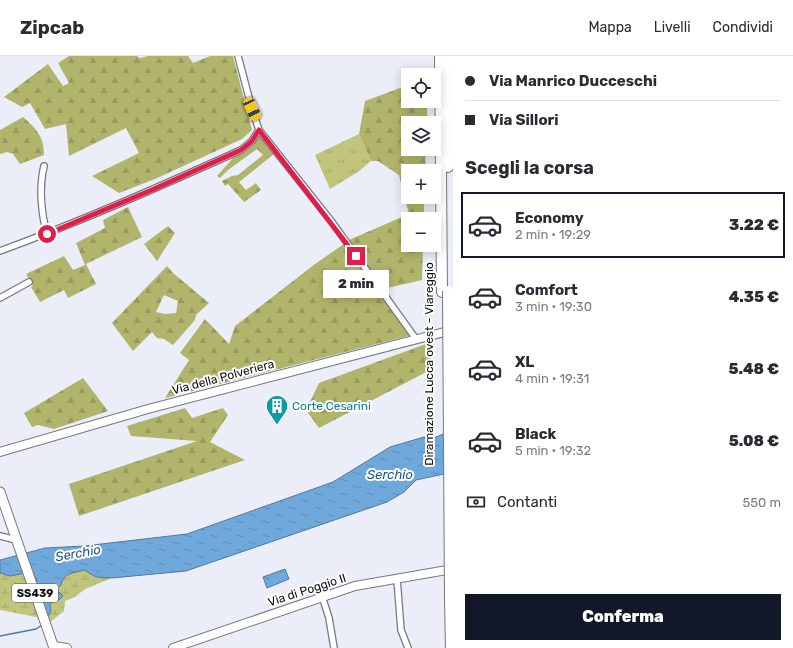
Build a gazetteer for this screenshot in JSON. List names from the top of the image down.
{
  "streets": {
    "highway": ["Diramazione Lucca ovest - Viareggio"],
    "main road": ["SS439"],
    "street": ["Via della Polveriera", "Via di Poggio II"]
  },
  "water": ["Serchio"],
  "places": {
    "building": ["Corte Cesarini"]
  },
  "page": {
    "header": "Zipcab",
    "nav": ["Mappa", "Livelli", "Condividi"],
    "banner": ["Via Manrico Ducceschi", "Via Sillori"],
    "map_buttons": ["+", "−"],
    "heading": "Scegli la corsa",
    "list": [
      {
        "name": "Economy",
        "note": "2 min · 19:29",
        "value": "3.22 €"
      },
      {
        "name": "Comfort",
        "note": "3 min · 19:30",
        "value": "4.35 €"
      },
      {
        "name": "XL",
        "note": "4 min · 19:31",
        "value": "5.48 €"
      },
      {
        "name": "Black",
        "note": "5 min · 19:32",
        "value": "5.08 €"
      }
    ],
    "bubble": "2 min",
    "pay": ["Contanti", "550 m"],
    "buttons": "Conferma"
  }
}
